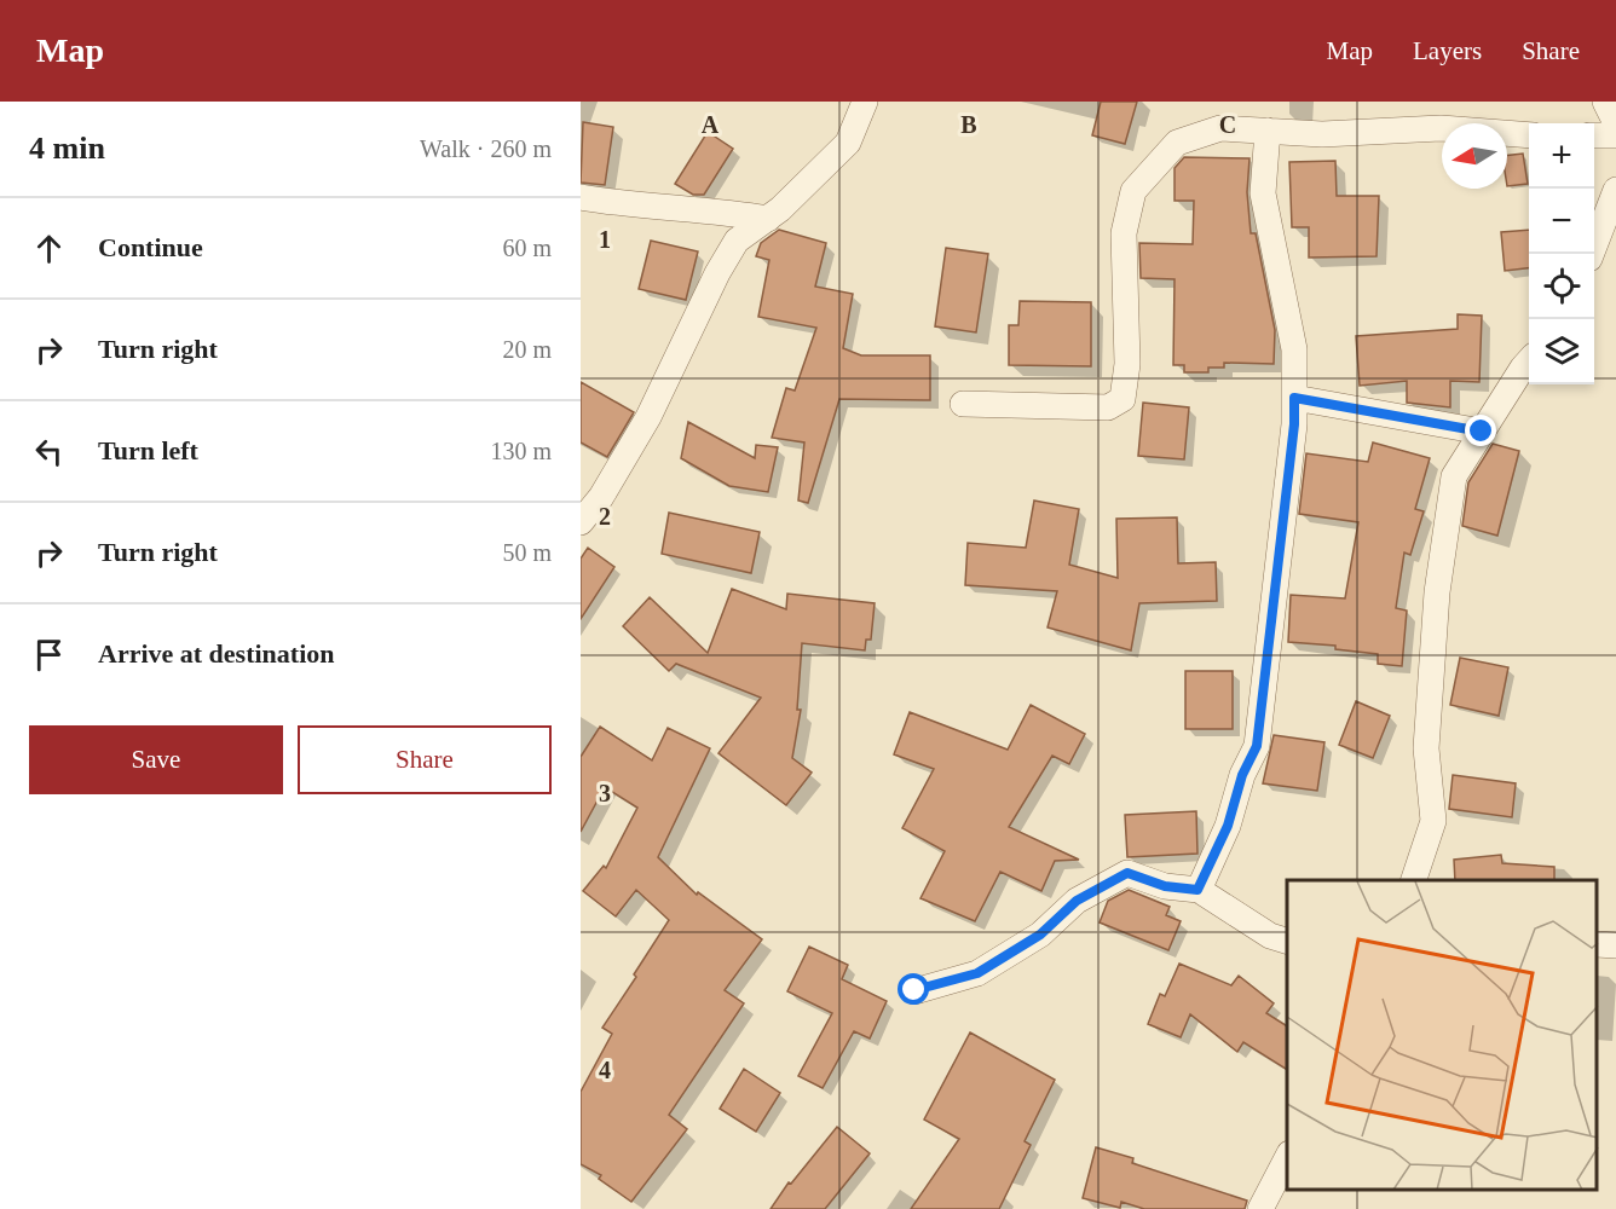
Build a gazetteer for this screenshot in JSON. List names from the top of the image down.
{
  "north": "left",
  "page": {
    "header": "Map",
    "nav": ["Map", "Layers", "Share"],
    "heading": ["4 min", "Walk · 260 m"],
    "map_buttons": ["+", "−"],
    "list": [
      ["Continue", "60 m"],
      ["Turn right", "20 m"],
      ["Turn left", "130 m"],
      ["Turn right", "50 m"],
      "Arrive at destination"
    ],
    "buttons": ["Save", "Share"]
  },
  "grid": {
    "columns": ["A", "B", "C"],
    "rows": [
      "1",
      "2",
      "3",
      "4"
    ]
  }
}
